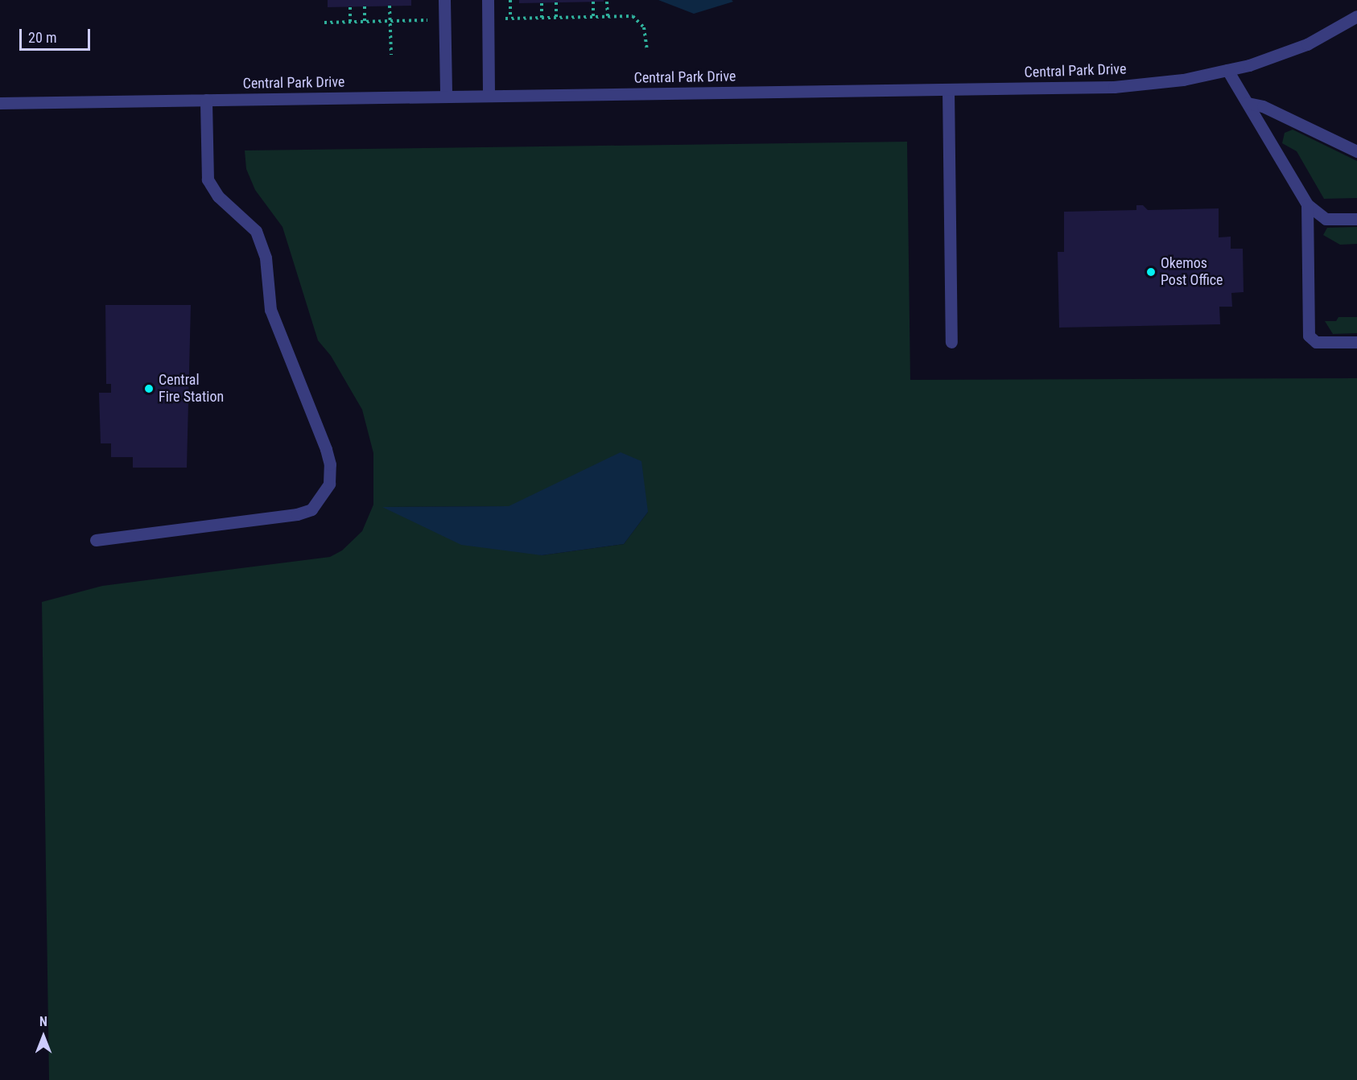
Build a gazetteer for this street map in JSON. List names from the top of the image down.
{
  "streets": {
    "street": ["Central Park Drive"]
  },
  "places": ["Okemos Post Office", "Central Fire Station"],
  "scale_bar": "20 m",
  "north": "top"
}
